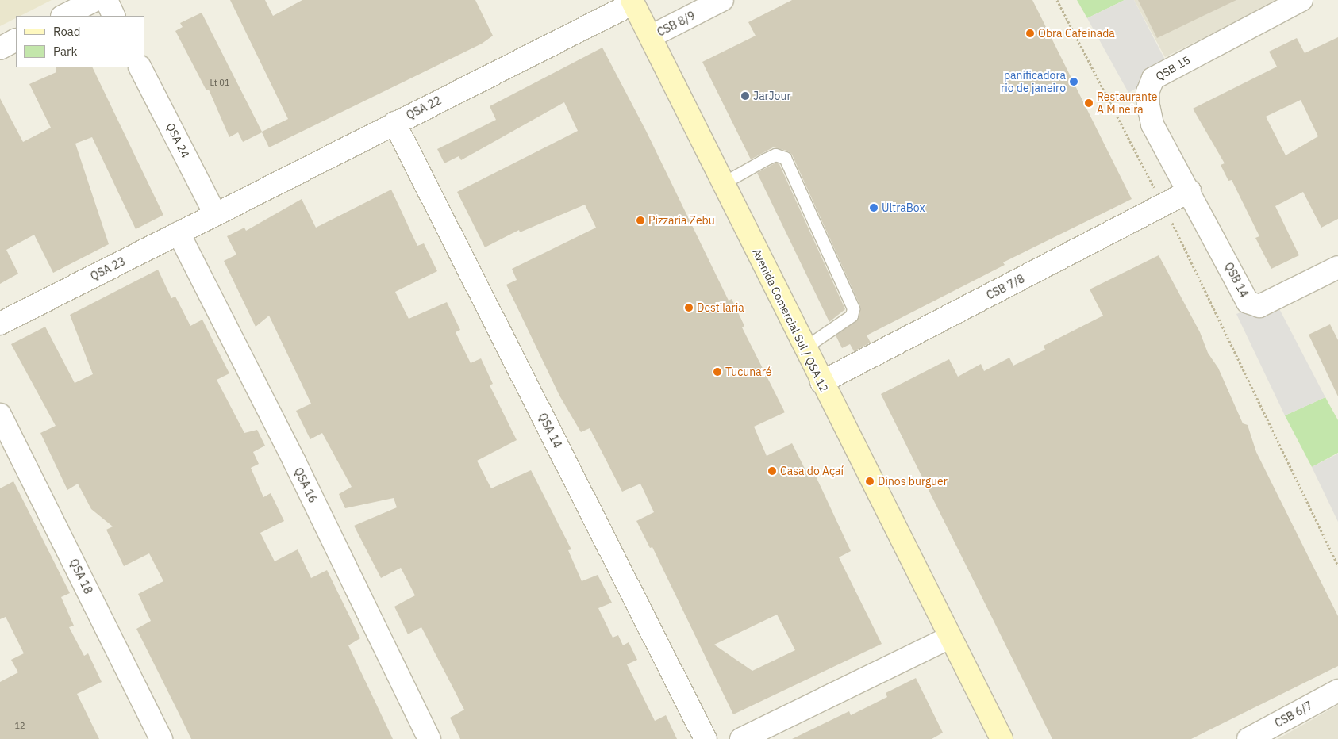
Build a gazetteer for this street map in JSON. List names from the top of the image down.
{
  "streets": {
    "main road": ["Avenida Comercial Sul / QSA 12"],
    "street": [
      "CSB 8/9",
      "QSB 15",
      "QSA 22",
      "QSA 24",
      "QSA 23",
      "QSB 14",
      "CSB 7/8",
      "QSA 14",
      "QSA 16",
      "QSA 18",
      "CSB 6/7"
    ]
  },
  "crossings": [
    ["CSB 8/9", "Avenida Comercial Sul / QSA 12"],
    ["QSB 15", "QSB 14"],
    ["QSB 15", "CSB 7/8"],
    ["QSA 22", "QSA 24"],
    ["QSA 22", "QSA 23"],
    ["QSA 22", "Avenida Comercial Sul / QSA 12"],
    ["QSA 22", "QSA 14"],
    ["QSA 24", "QSA 23"],
    ["QSA 23", "QSA 16"],
    ["QSB 14", "CSB 7/8"],
    ["CSB 7/8", "Avenida Comercial Sul / QSA 12"]
  ],
  "places": [
    "Obra Cafeinada",
    "panificadora rio de janeiro",
    "JarJour",
    "Restaurante A Mineira",
    "UltraBox",
    "Pizzaria Zebu",
    "Destilaria",
    "Tucunaré",
    "Casa do Açaí",
    "Dinos burguer"
  ],
  "house_numbers": ["Lt 01", "12"],
  "legend": ["Road", "Park"]
}
